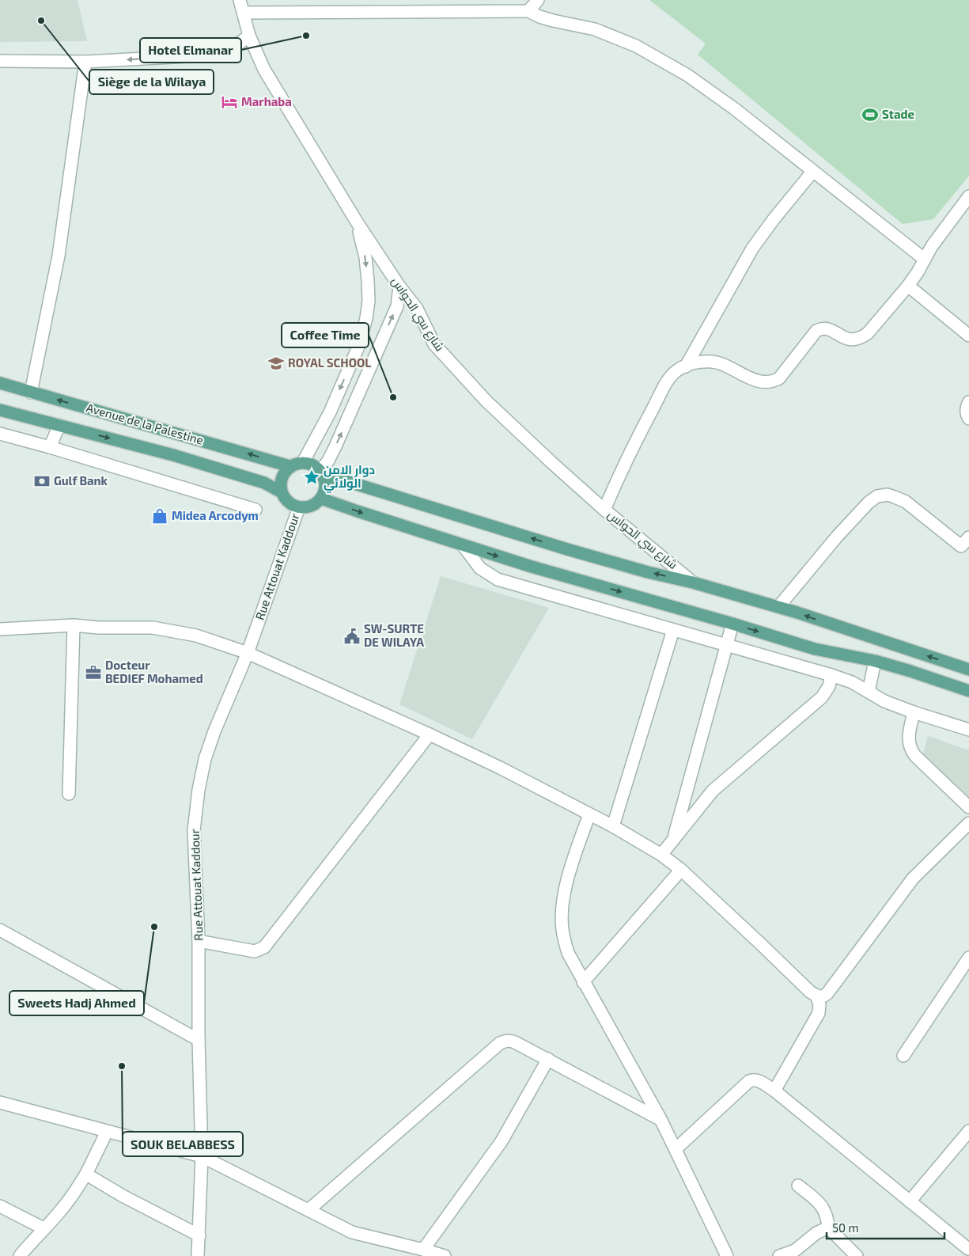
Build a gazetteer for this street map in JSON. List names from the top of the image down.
{
  "streets": {
    "main road": ["Avenue de la Palestine"],
    "street": ["شارع سي الحواس", "Rue Attouat Kaddour"]
  },
  "crossings": [
    ["Avenue de la Palestine", "Rue Attouat Kaddour"]
  ],
  "places": {
    "other": [
      "Siège de la Wilaya",
      "Hotel Elmanar",
      "Coffee Time",
      "Sweets Hadj Ahmed",
      "SOUK BELABBESS"
    ],
    "hotel": ["Marhaba"],
    "sports": ["Stade"],
    "school or university": ["ROYAL SCHOOL"],
    "place": ["دوار الامن الولائي"],
    "bank": ["Gulf Bank"],
    "shop": ["Midea Arcodym"],
    "public building": ["SW-SURTE DE WILAYA"],
    "office": ["Docteur BEDIEF Mohamed"]
  },
  "scale_bar": "50 m"
}
